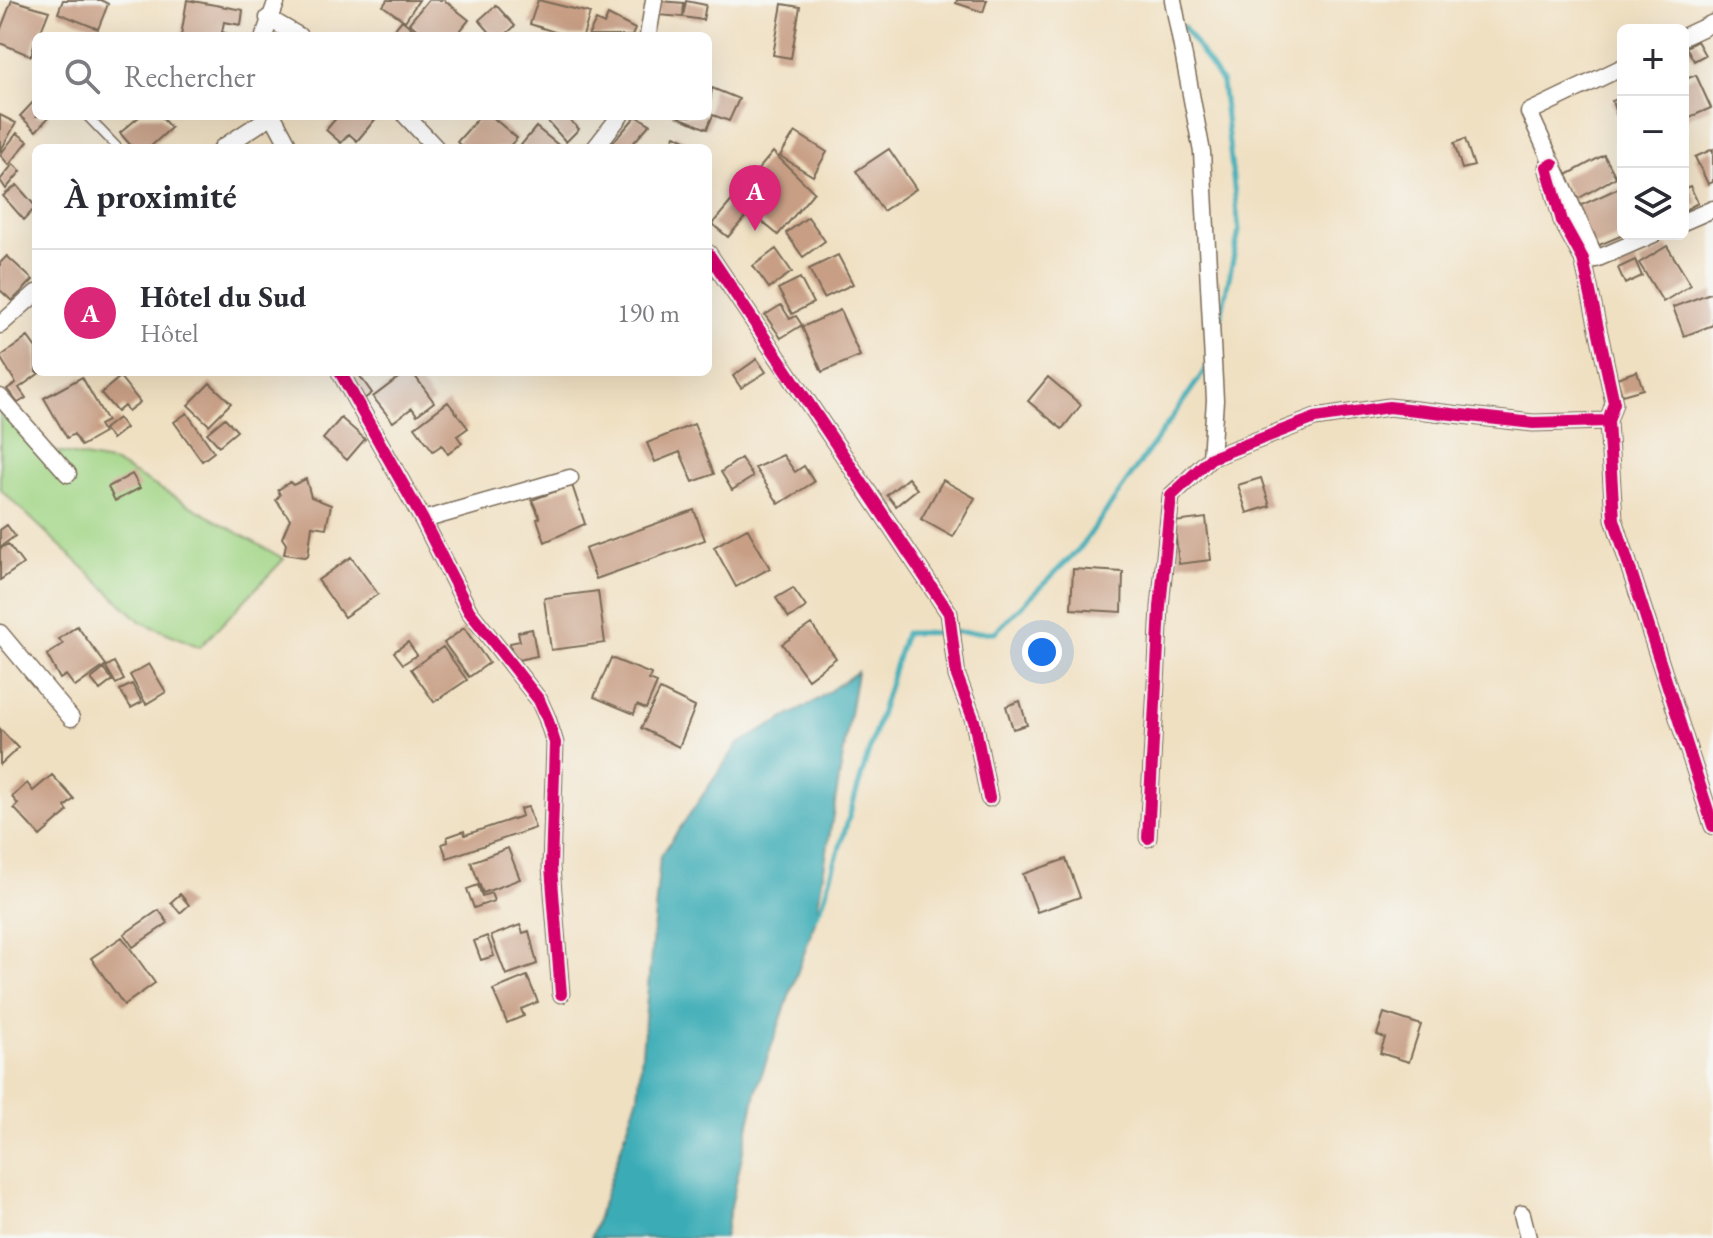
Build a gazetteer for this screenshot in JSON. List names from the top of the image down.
{
  "page": {
    "map_buttons": ["+", "−"],
    "search": "Rechercher",
    "heading": "À proximité",
    "pins": "A",
    "list": [
      {
        "mark": "A",
        "name": "Hôtel du Sud",
        "note": "Hôtel",
        "value": "190 m"
      }
    ]
  }
}
